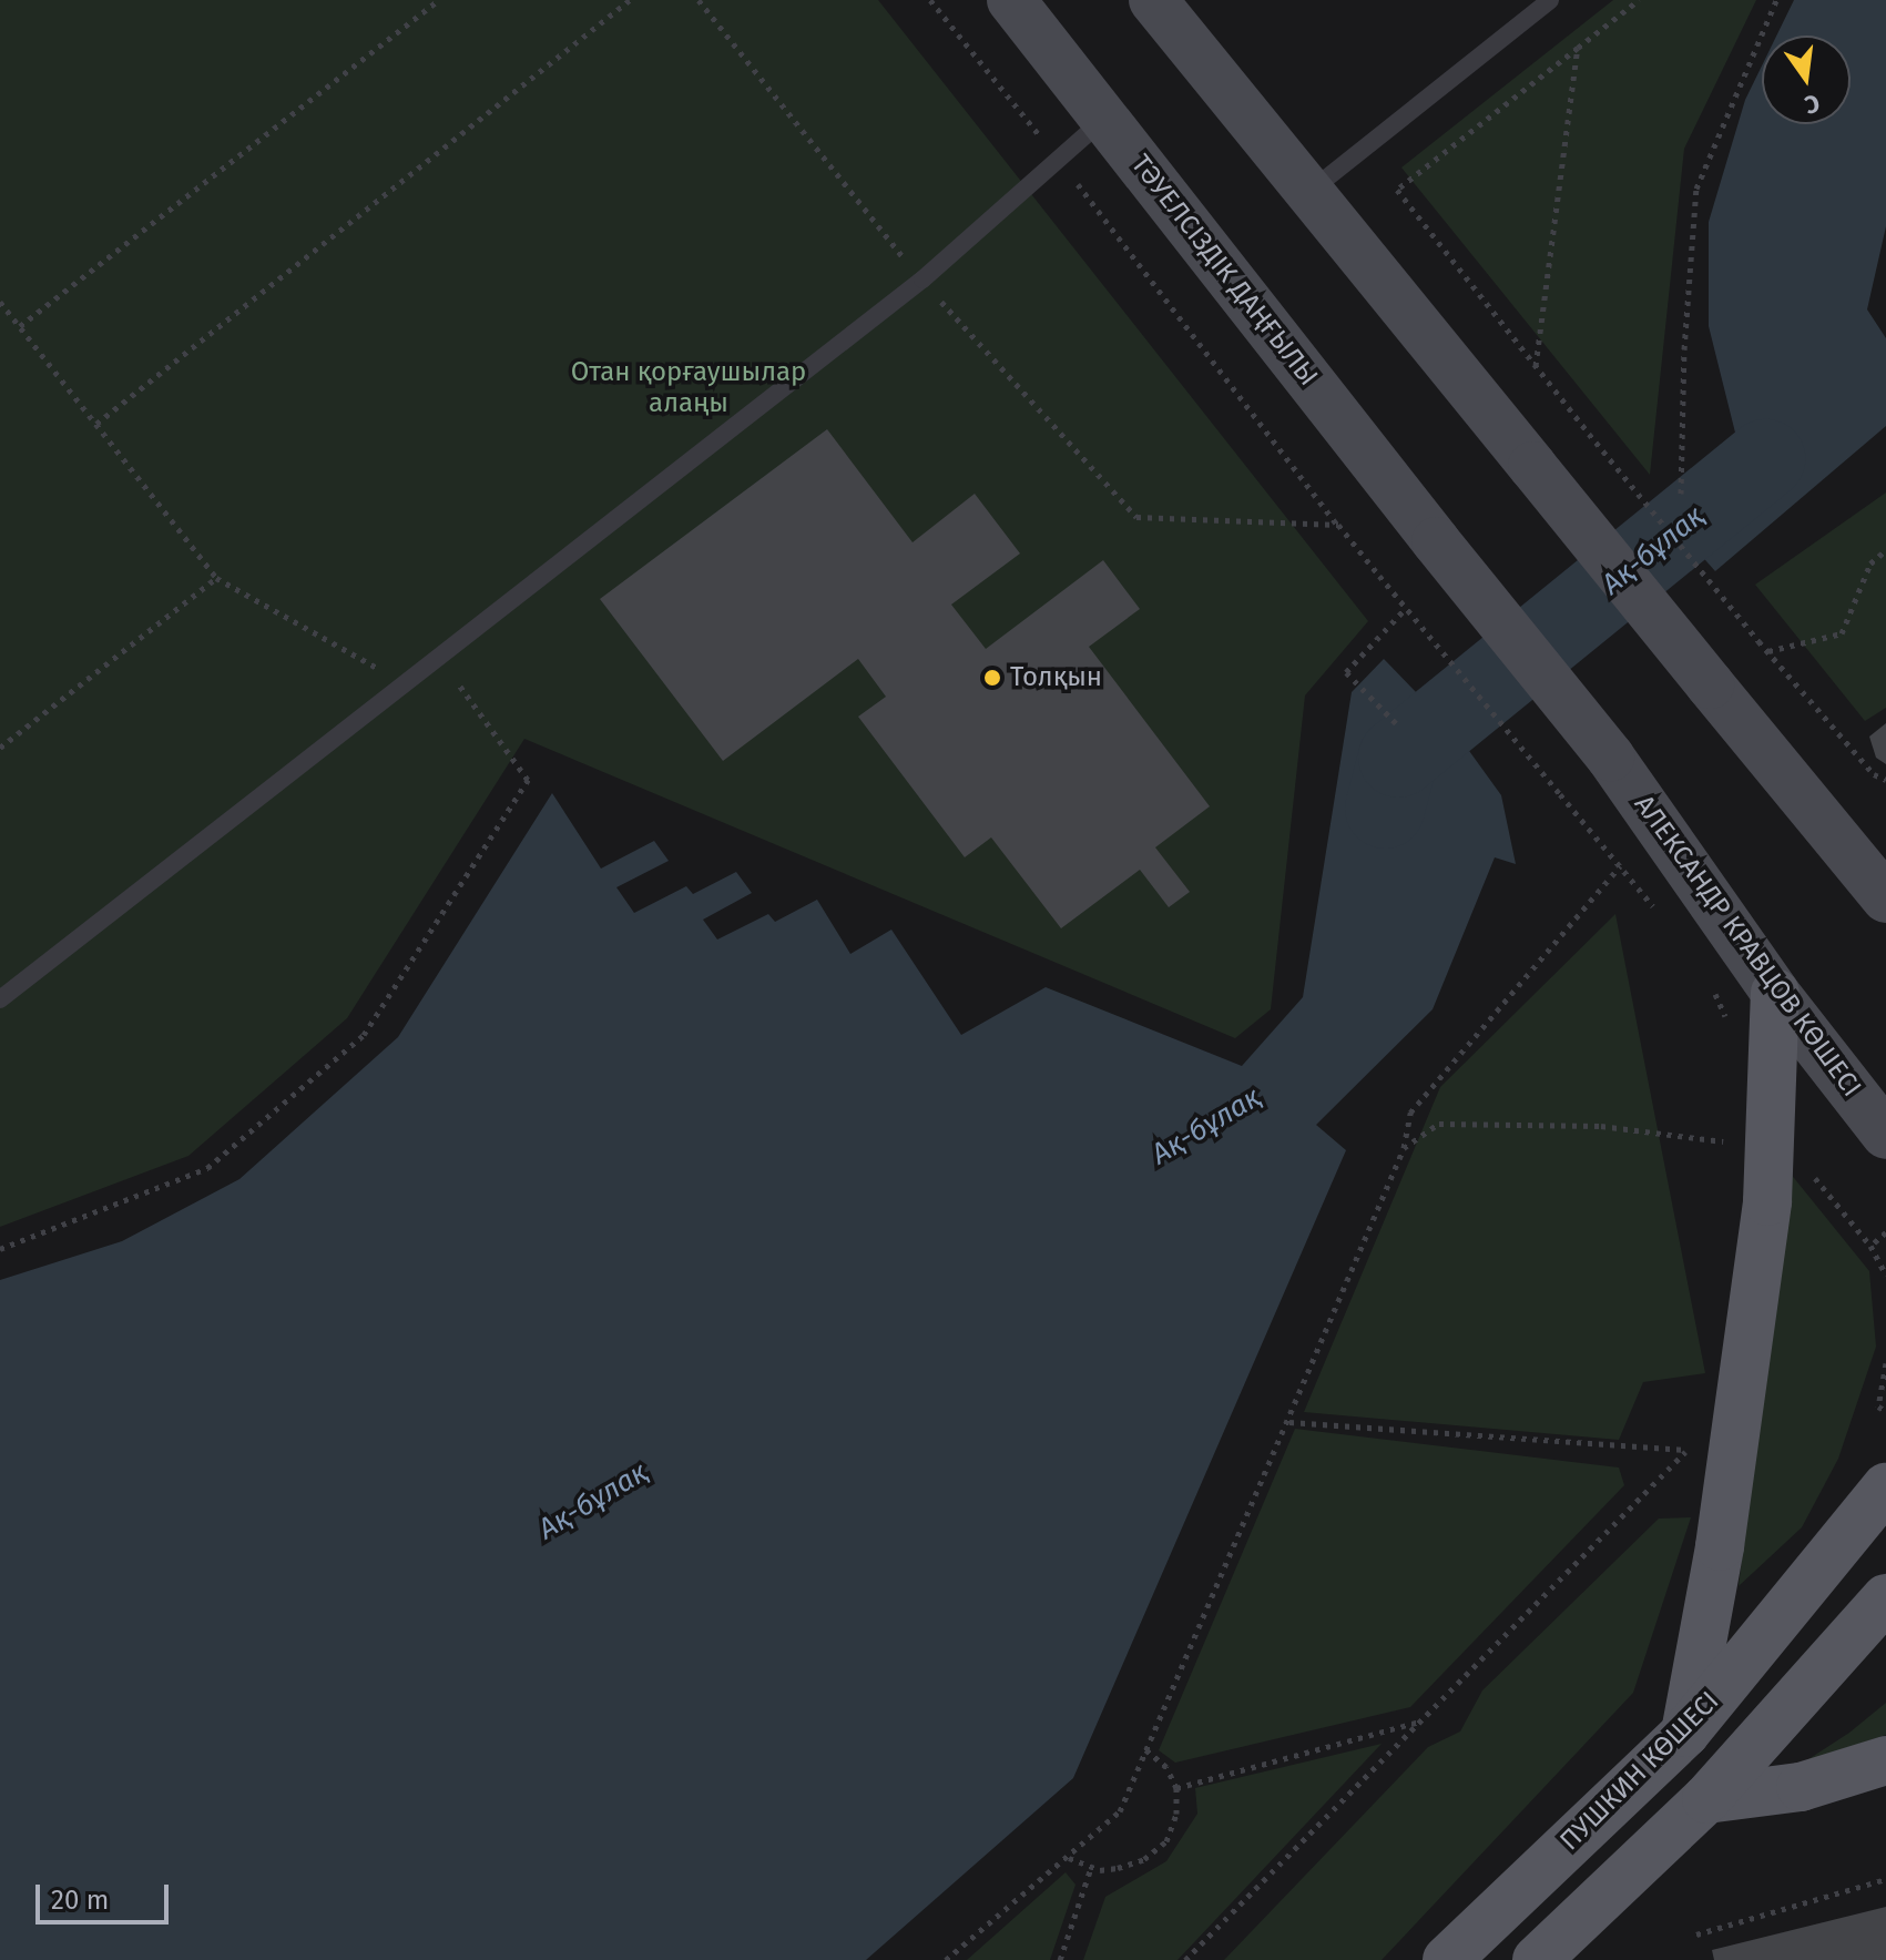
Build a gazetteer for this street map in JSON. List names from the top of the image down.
{
  "streets": {
    "main road": ["ТӘУЕЛСІЗДІК ДАҢҒЫЛЫ", "АЛЕКСАНДР КРАВЦОВ КӨШЕСІ", "ПУШКИН КӨШЕСІ"]
  },
  "crossings": [
    ["ТӘУЕЛСІЗДІК ДАҢҒЫЛЫ", "АЛЕКСАНДР КРАВЦОВ КӨШЕСІ"]
  ],
  "water": ["Ақ-бұлақ"],
  "parks": ["Отан қорғаушылар алаңы"],
  "places": ["Толқын"],
  "scale_bar": "20 m",
  "north": "bottom"
}
